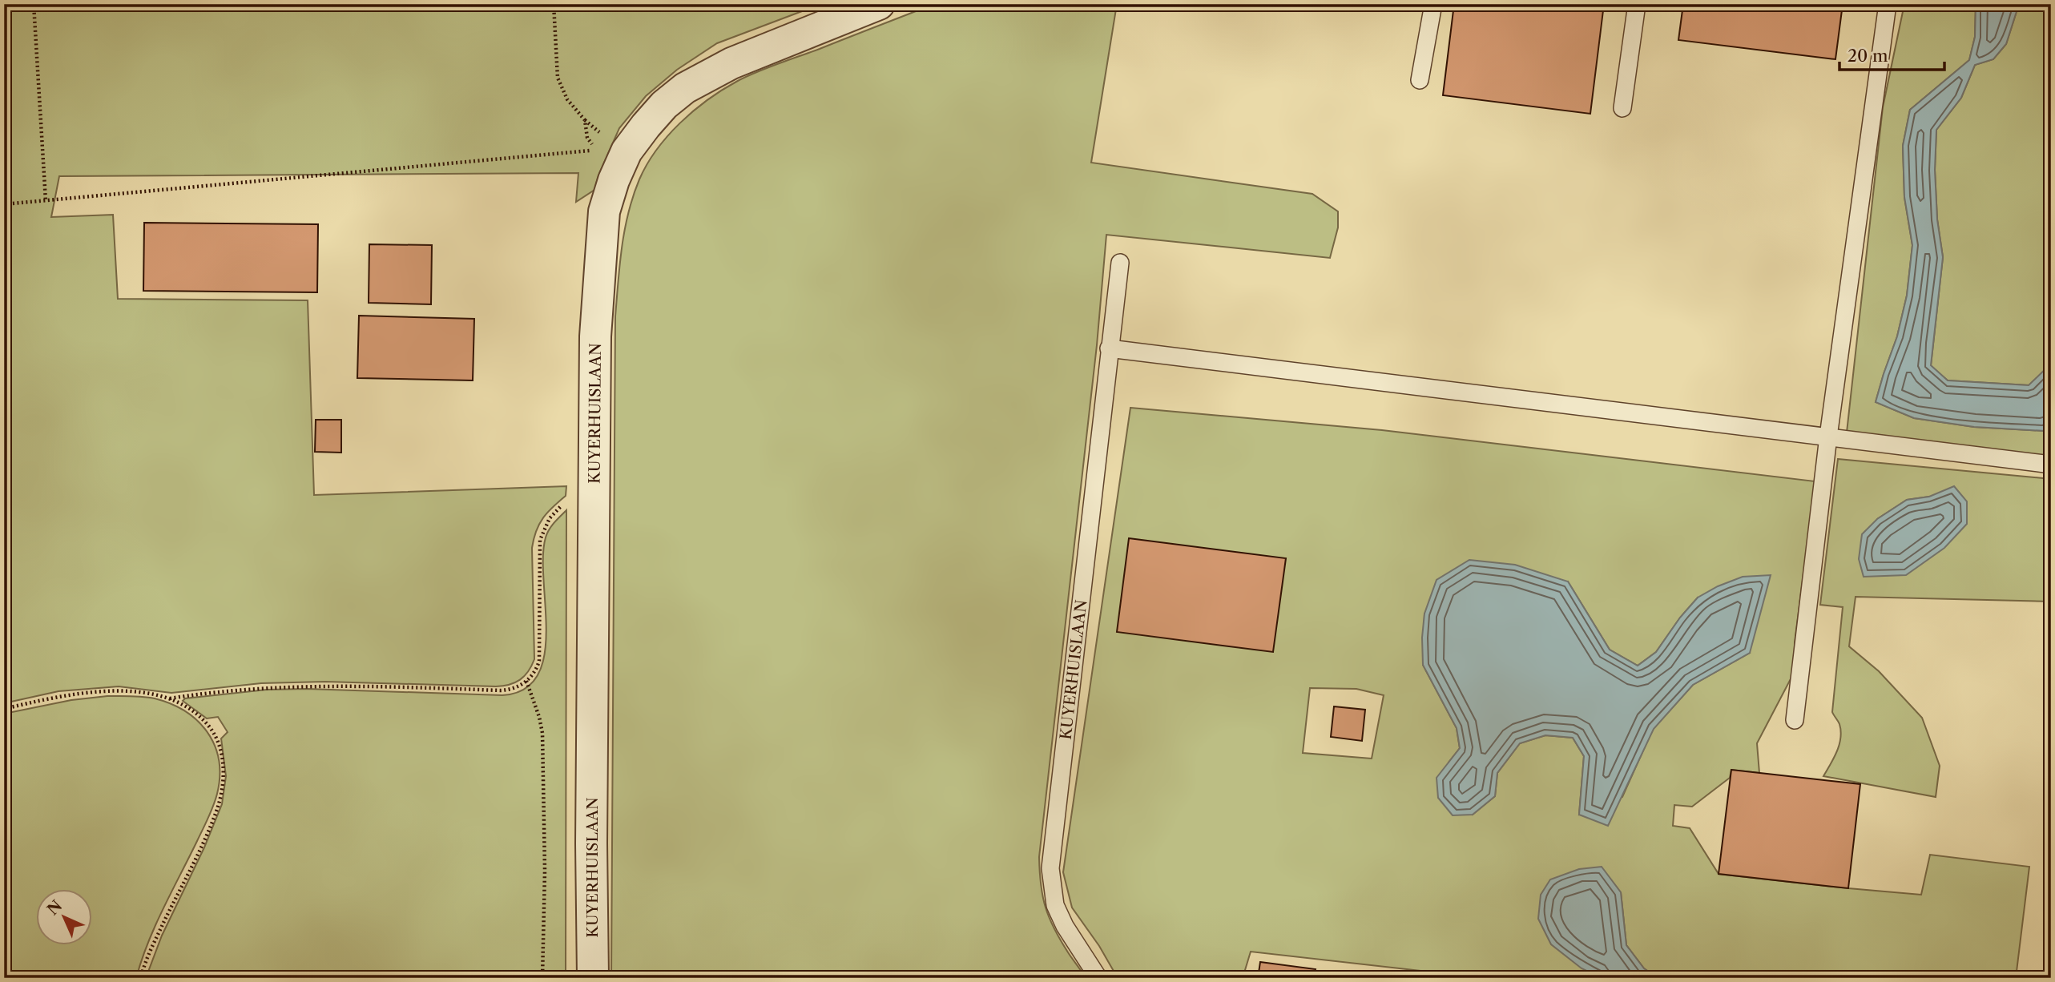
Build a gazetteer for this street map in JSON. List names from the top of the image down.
{
  "streets": {
    "street": ["KUYERHUISLAAN"]
  },
  "scale_bar": "20 m",
  "north": "top left"
}
